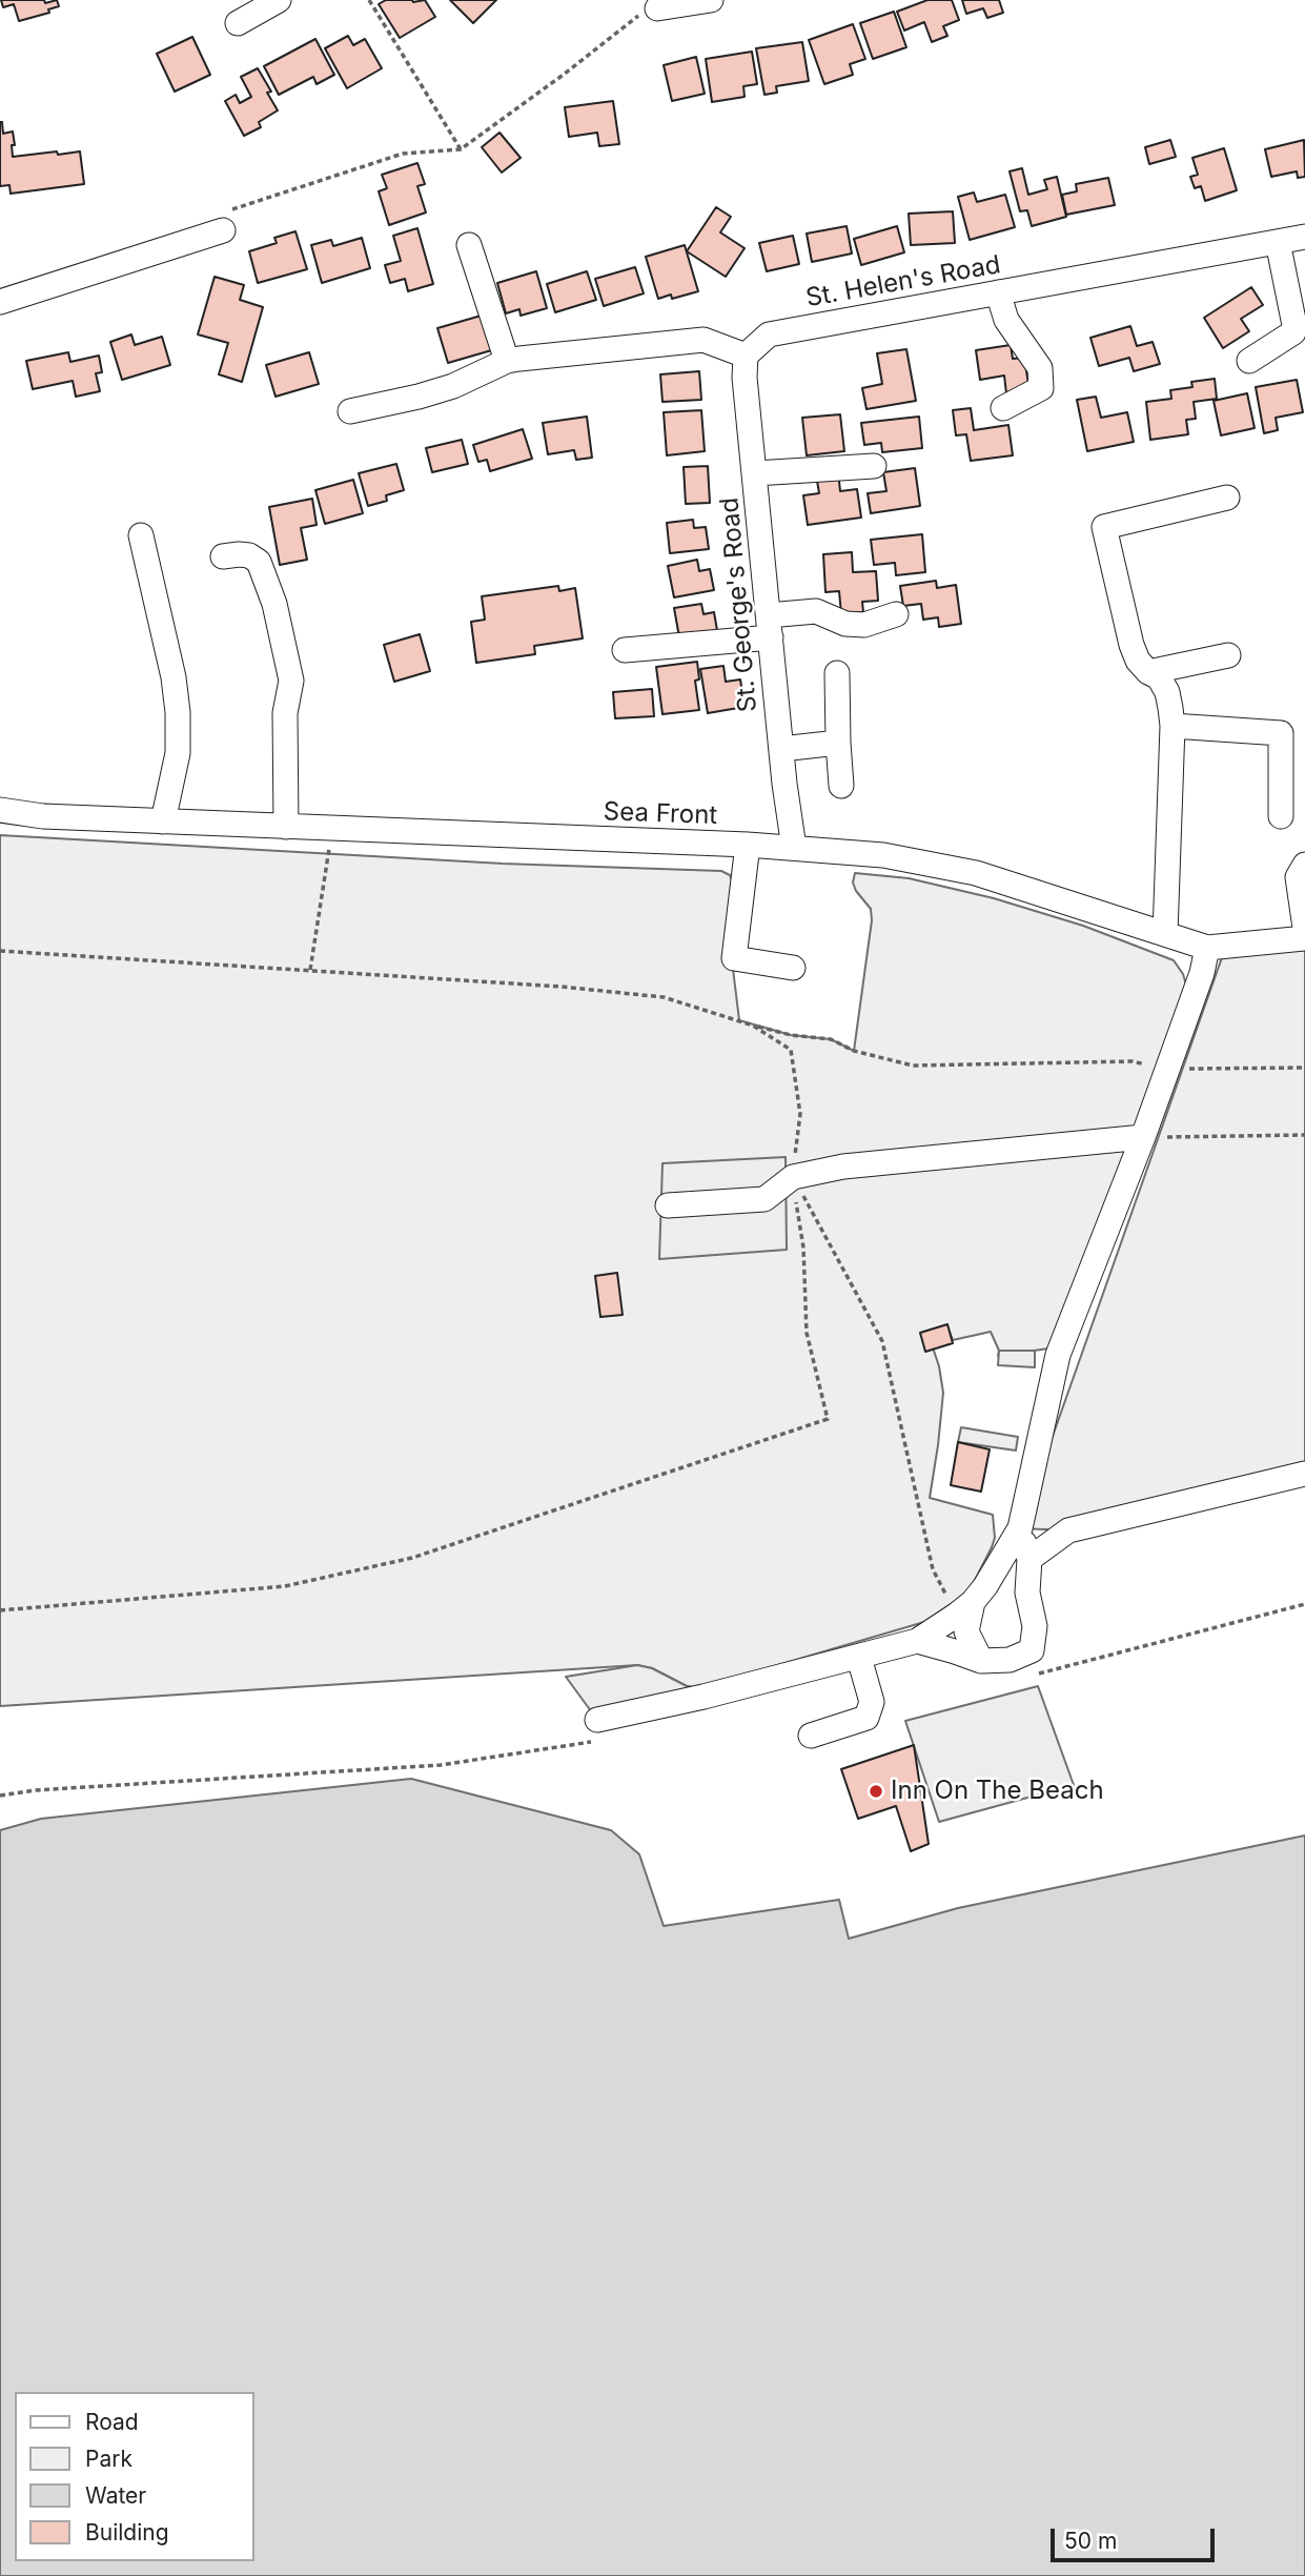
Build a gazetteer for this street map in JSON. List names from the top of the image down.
{
  "streets": {
    "street": ["St. Helen's Road", "St. George's Road", "Sea Front"]
  },
  "crossings": [
    ["St. Helen's Road", "St. George's Road"],
    ["St. George's Road", "Sea Front"]
  ],
  "places": ["Inn On The Beach"],
  "legend": [
    "Road",
    "Park",
    "Water",
    "Building"
  ],
  "scale_bar": "50 m"
}
